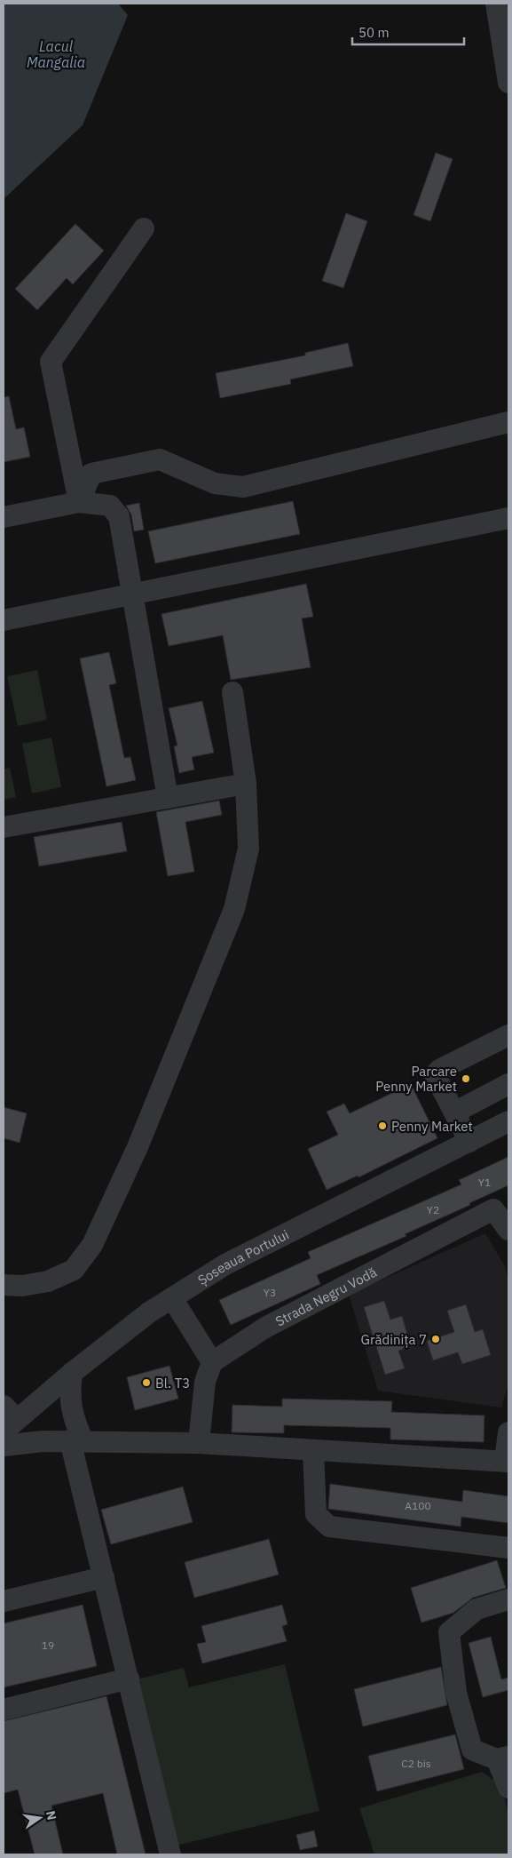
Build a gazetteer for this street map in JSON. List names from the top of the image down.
{
  "streets": {
    "street": ["Șoseaua Portului", "Strada Negru Vodă"]
  },
  "water": ["Lacul Mangalia"],
  "places": [
    "Parcare Penny Market",
    "Penny Market",
    "Grădinița 7",
    "Bl. T3"
  ],
  "house_numbers": [
    "Y1",
    "Y2",
    "Y3",
    "A100",
    "19",
    "C2 bis"
  ],
  "scale_bar": "50 m",
  "north": "right"
}
